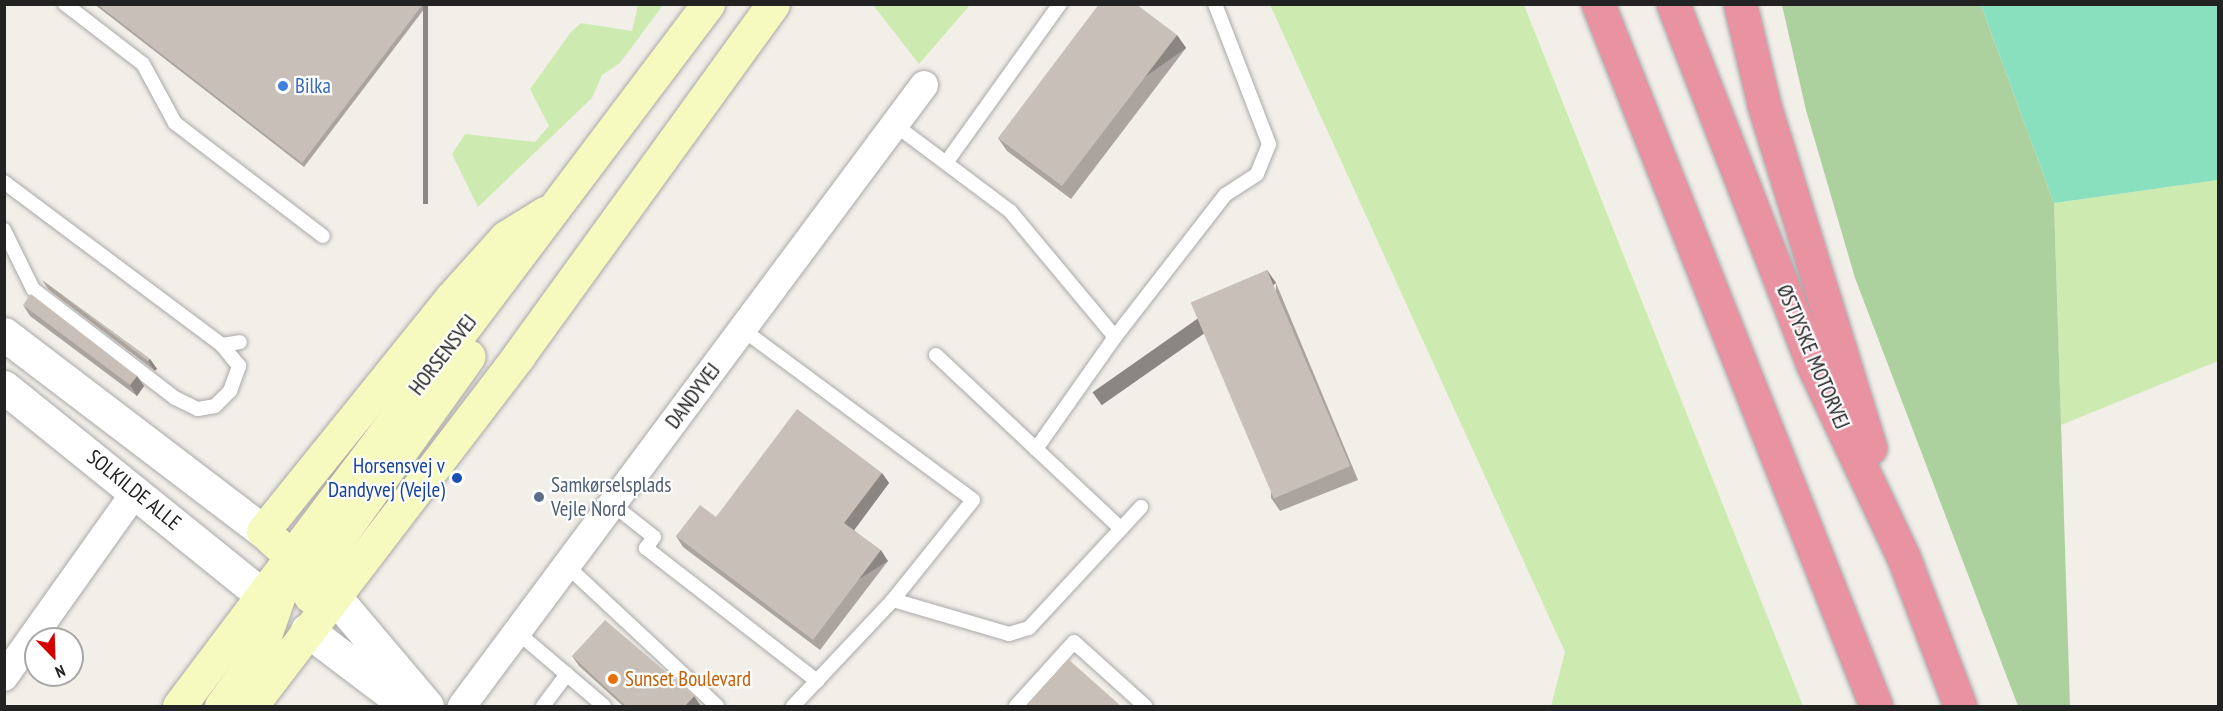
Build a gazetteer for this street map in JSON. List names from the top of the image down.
{
  "streets": {
    "highway": ["ØSTJYSKE MOTORVEJ"],
    "main road": ["HORSENSVEJ"],
    "street": ["DANDYVEJ", "SOLKILDE ALLE"]
  },
  "crossings": [
    ["HORSENSVEJ", "SOLKILDE ALLE"]
  ],
  "places": [
    "Bilka",
    "Horsensvej v Dandyvej (Vejle)",
    "Samkørselsplads Vejle Nord",
    "Sunset Boulevard"
  ],
  "north": "bottom right"
}
